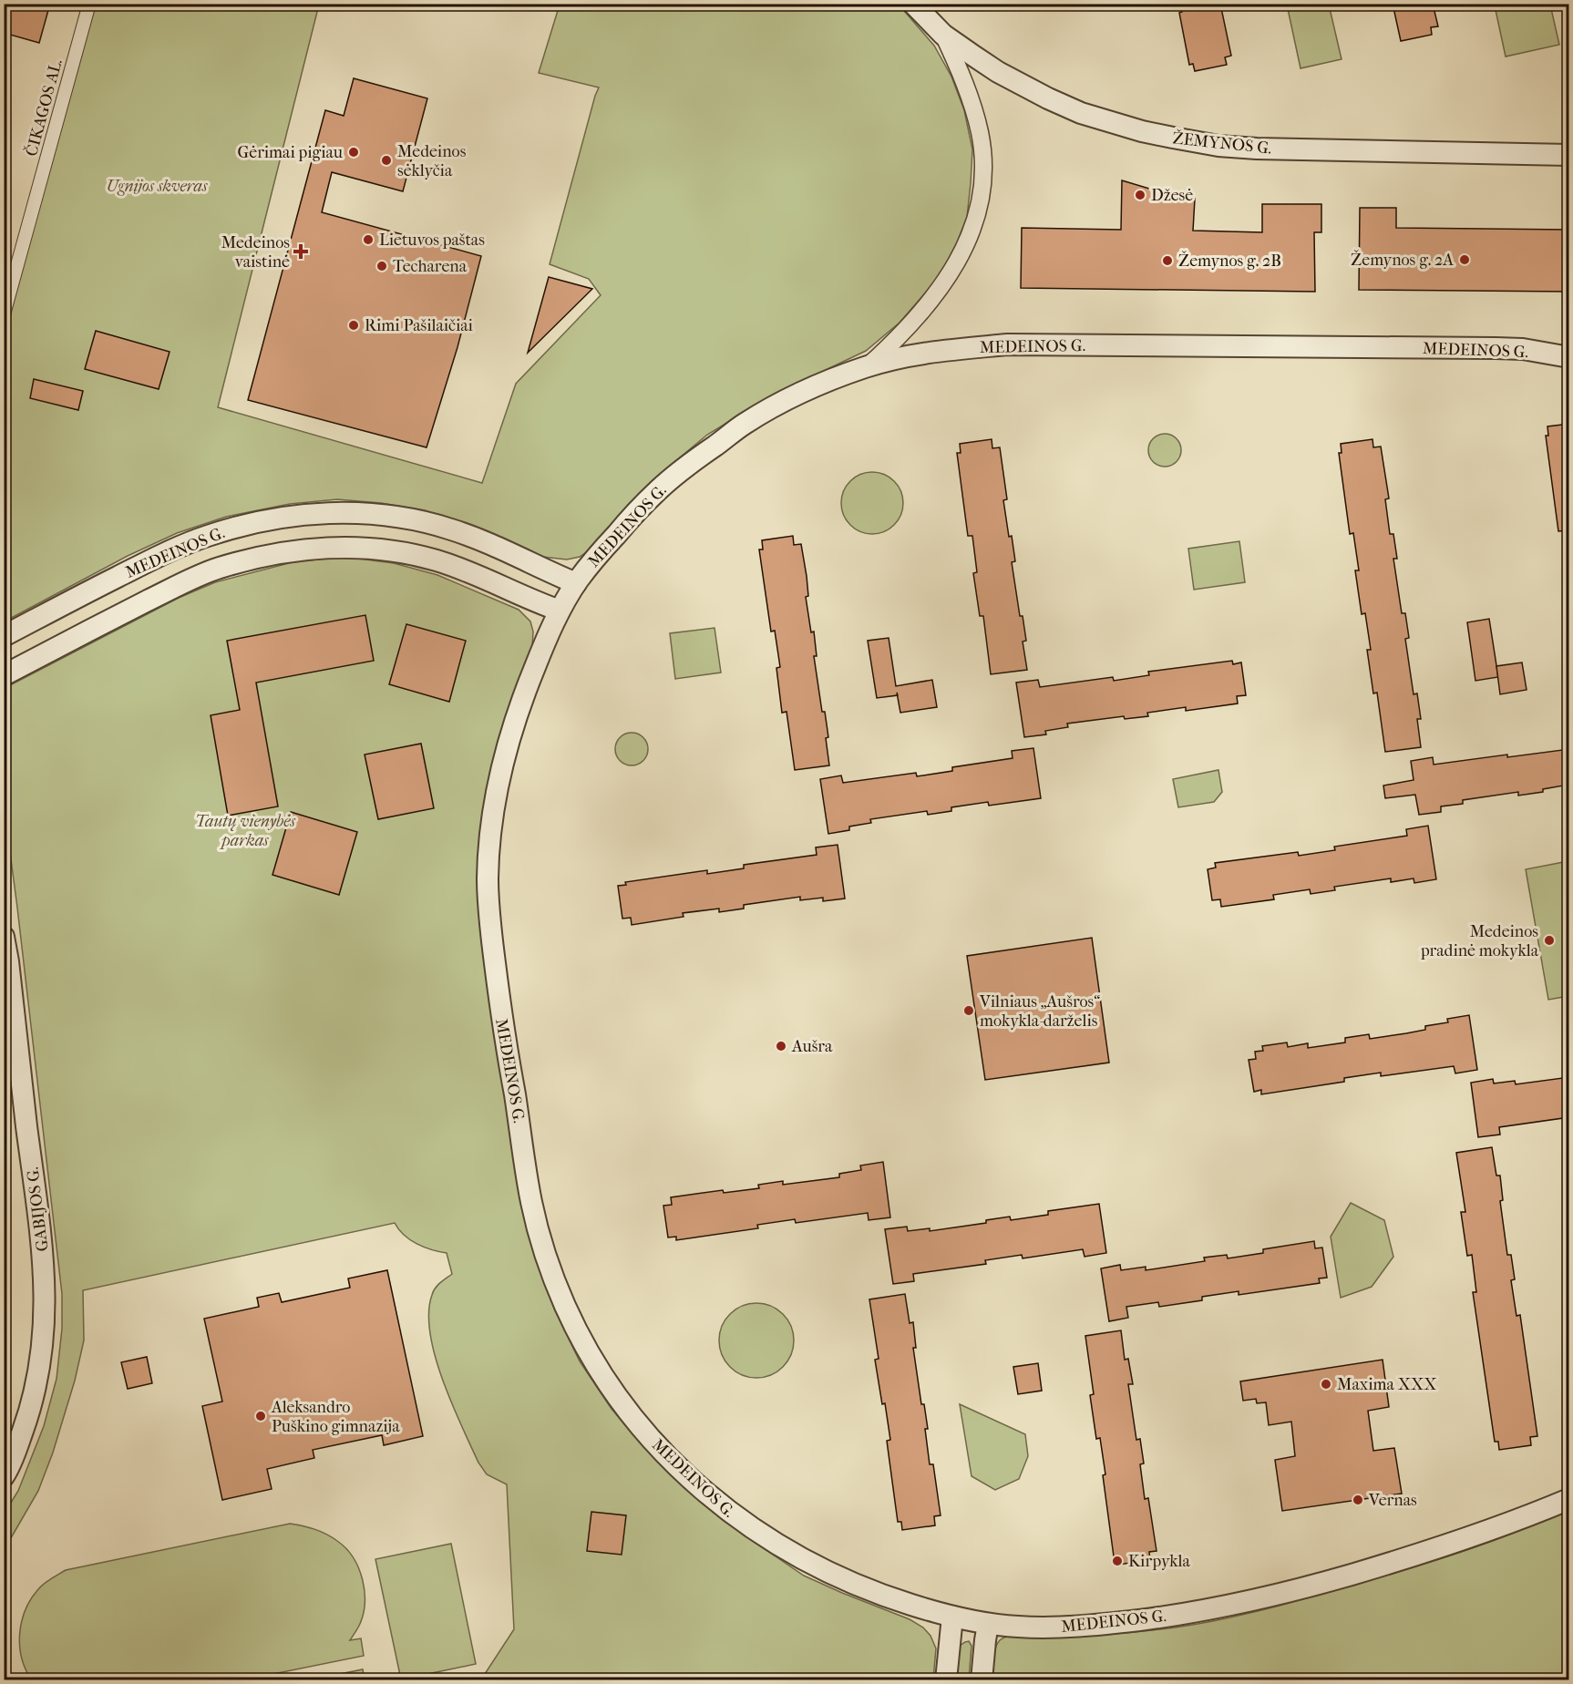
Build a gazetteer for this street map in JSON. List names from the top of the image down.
{
  "streets": {
    "street": [
      "ČIKAGOS AL.",
      "ŽEMYNOS G.",
      "MEDEINOS G.",
      "GABIJOS G."
    ]
  },
  "parks": ["Ugnijos skveras", "Tautų vienybės parkas"],
  "places": {
    "other": [
      "Gėrimai pigiau",
      "Medeinos sėklyčia",
      "Džesė",
      "Lietuvos paštas",
      "Žemynos g. 2A",
      "Žemynos g. 2B",
      "Techarena",
      "Rimi Pašilaičiai",
      "Medeinos pradinė mokykla",
      "Vilniaus „Aušros“ mokykla-darželis",
      "Aušra",
      "Maxima XXX",
      "Aleksandro Puškino gimnazija",
      "Vernas",
      "Kirpykla"
    ],
    "health": ["Medeinos vaistinė"]
  }
}
